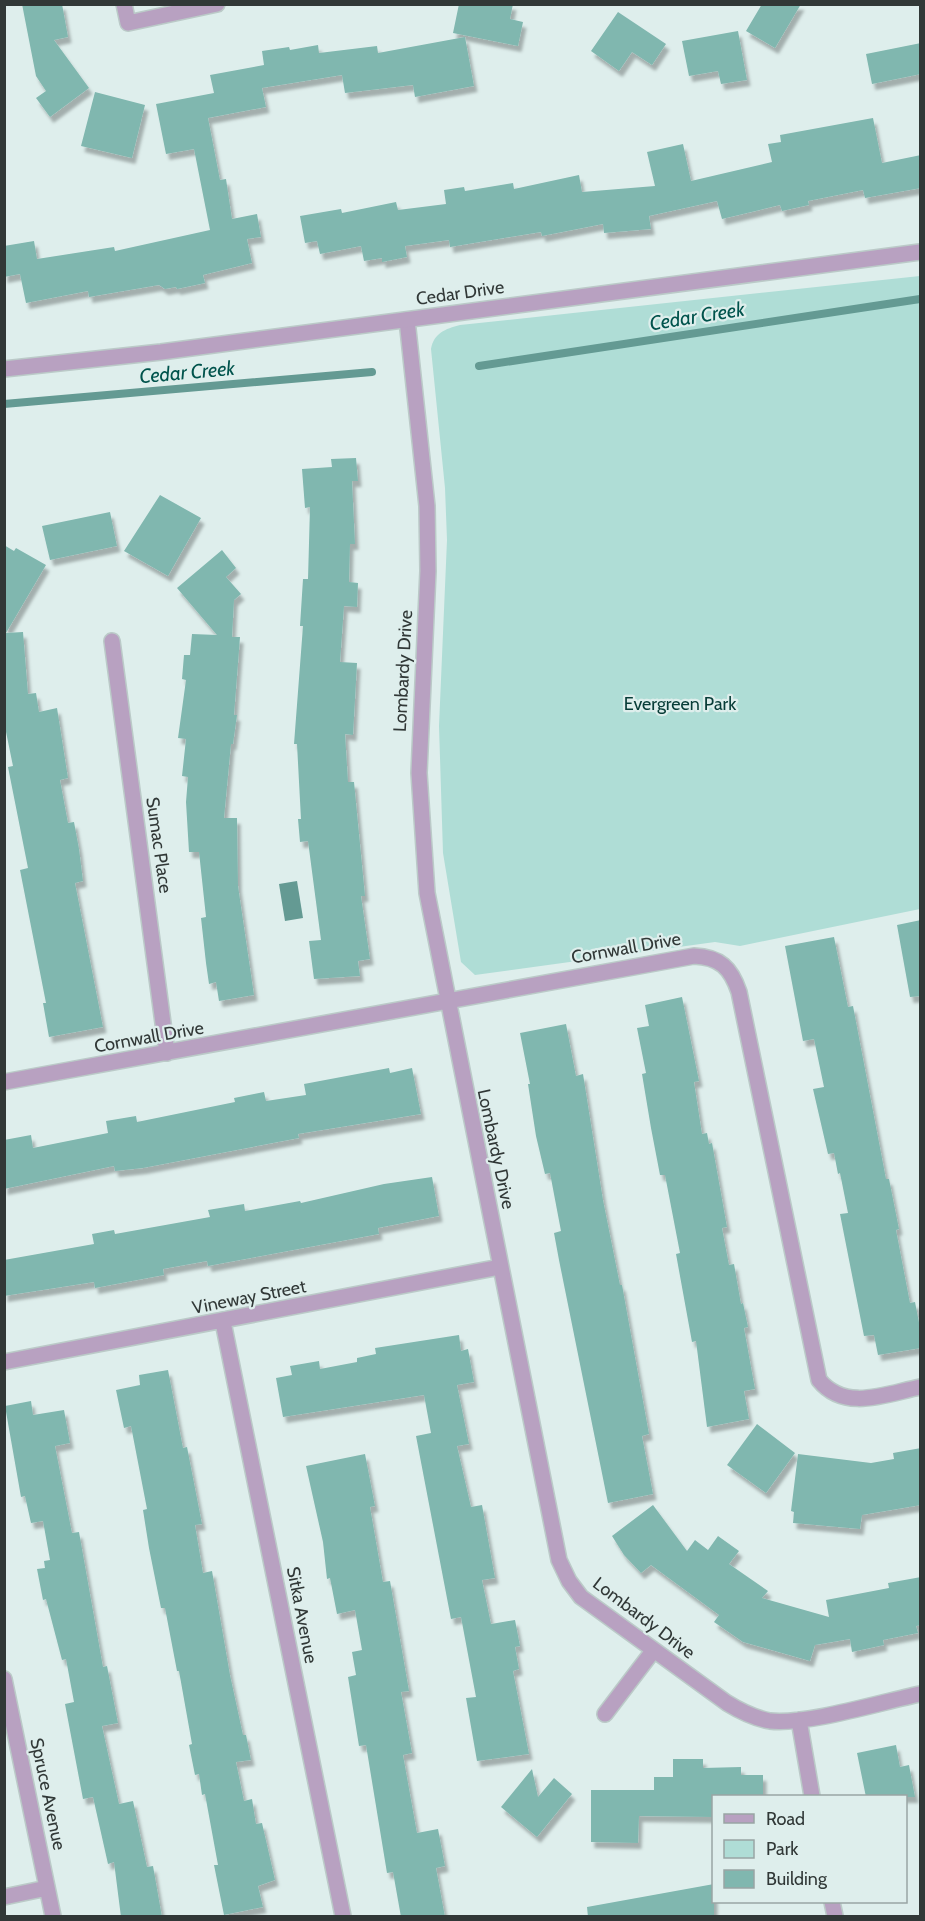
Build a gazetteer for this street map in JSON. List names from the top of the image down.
{
  "streets": {
    "street": [
      "Cedar Drive",
      "Lombardy Drive",
      "Sumac Place",
      "Cornwall Drive",
      "Vineway Street",
      "Sitka Avenue",
      "Spruce Avenue"
    ]
  },
  "crossings": [
    ["Cedar Drive", "Lombardy Drive"],
    ["Lombardy Drive", "Cornwall Drive"],
    ["Lombardy Drive", "Vineway Street"],
    ["Sumac Place", "Cornwall Drive"],
    ["Vineway Street", "Sitka Avenue"]
  ],
  "water": ["Cedar Creek"],
  "parks": ["Evergreen Park"],
  "legend": ["Road", "Park", "Building"]
}
